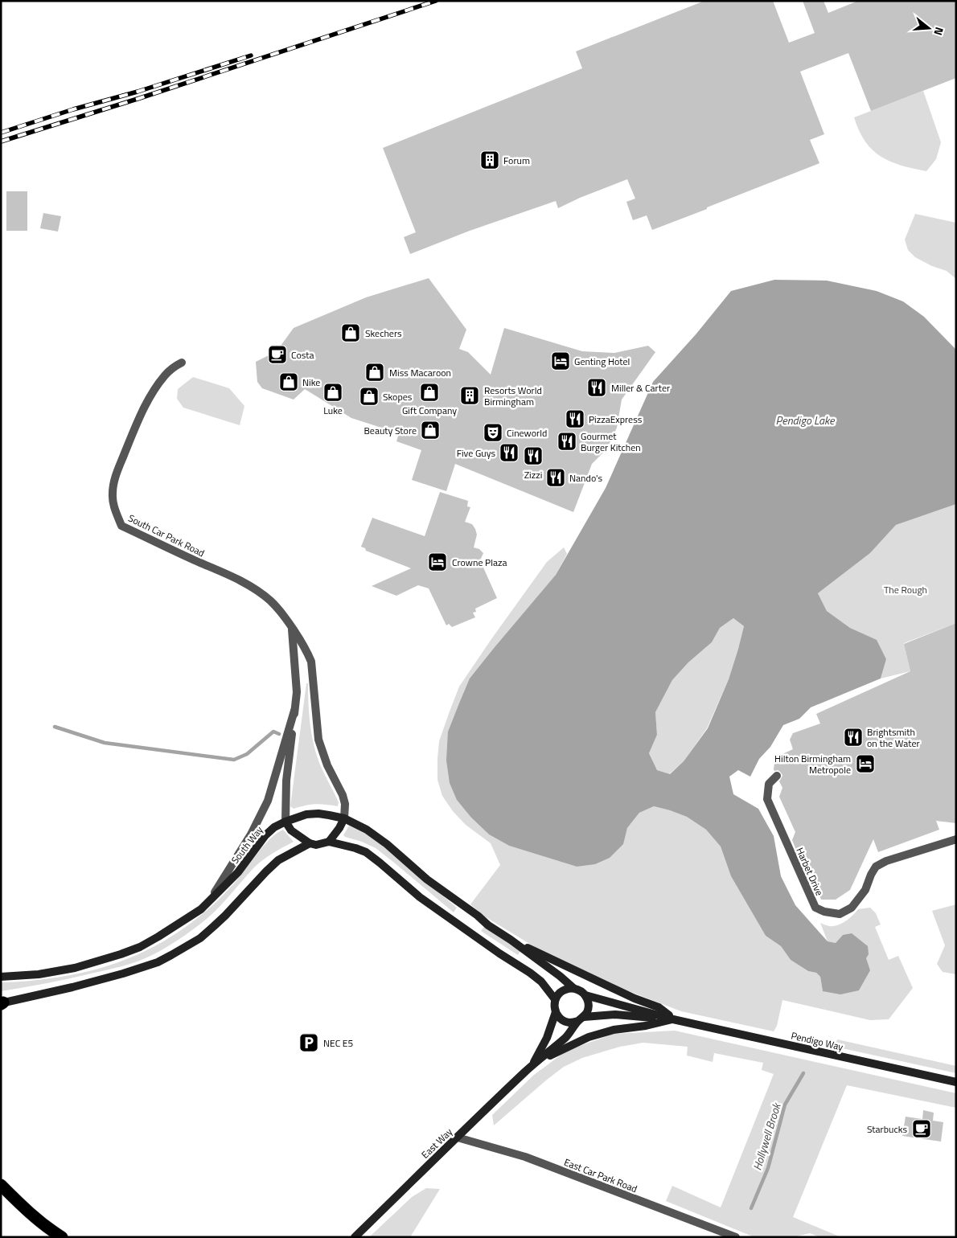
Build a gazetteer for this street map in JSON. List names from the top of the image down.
{
  "streets": {
    "street": [
      "South Car Park Road",
      "South Way",
      "Harbet Drive",
      "Pendigo Way",
      "East Way",
      "East Car Park Road"
    ]
  },
  "crossings": [
    ["South Car Park Road", "South Way"],
    ["South Way", "Pendigo Way"],
    ["South Way", "East Way"],
    ["Pendigo Way", "East Way"],
    ["East Way", "East Car Park Road"]
  ],
  "water": ["Pendigo Lake", "Hollywell Brook"],
  "parks": ["The Rough"],
  "places": {
    "building": ["Forum", "Resorts World Birmingham"],
    "shop": [
      "Skechers",
      "Miss Macaroon",
      "Nike",
      "Luke",
      "Gift Company",
      "Skopes",
      "Beauty Store"
    ],
    "cafe": ["Costa", "Starbucks"],
    "hotel": ["Genting Hotel", "Crowne Plaza", "Hilton Birmingham Metropole"],
    "restaurant": [
      "Miller & Carter",
      "PizzaExpress",
      "Gourmet Burger Kitchen",
      "Five Guys",
      "Zizzi",
      "Nando's",
      "Brightsmith on the Water"
    ],
    "theatre": ["Cineworld"],
    "parking": ["NEC E5"]
  },
  "north": "right"
}
